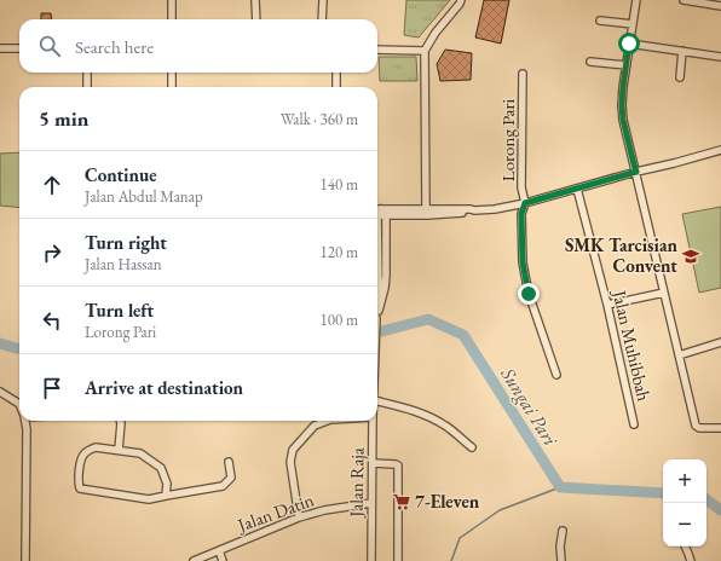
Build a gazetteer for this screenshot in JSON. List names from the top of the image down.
{
  "streets": {
    "street": [
      "Lorong Pari",
      "Jalan Muhibbah",
      "Jalan Raja",
      "Jalan Datin"
    ]
  },
  "crossings": [
    ["Jalan Raja", "Jalan Datin"]
  ],
  "water": ["Sungai Pari"],
  "places": {
    "school or university": ["SMK Tarcisian Convent"],
    "supermarket": ["7-Eleven"]
  },
  "page": {
    "search": "Search here",
    "heading": ["5 min", "Walk · 360 m"],
    "list": [
      ["Continue", "Jalan Abdul Manap", "140 m"],
      ["Turn right", "Jalan Hassan", "120 m"],
      ["Turn left", "Lorong Pari", "100 m"],
      "Arrive at destination"
    ],
    "map_buttons": ["+", "−"]
  }
}
